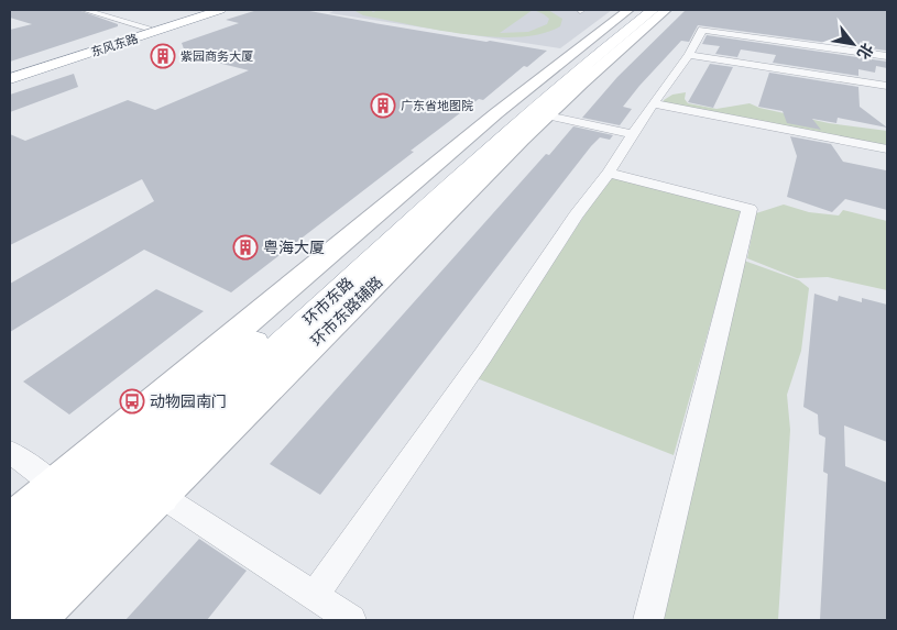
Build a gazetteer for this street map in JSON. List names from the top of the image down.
{
  "streets": {
    "highway": ["东风东路", "环市东路"]
  },
  "places": {
    "building": ["紫园商务大厦", "广东省地图院", "粤海大厦"],
    "bus stop": ["动物园南门"]
  },
  "north": "bottom right"
}
